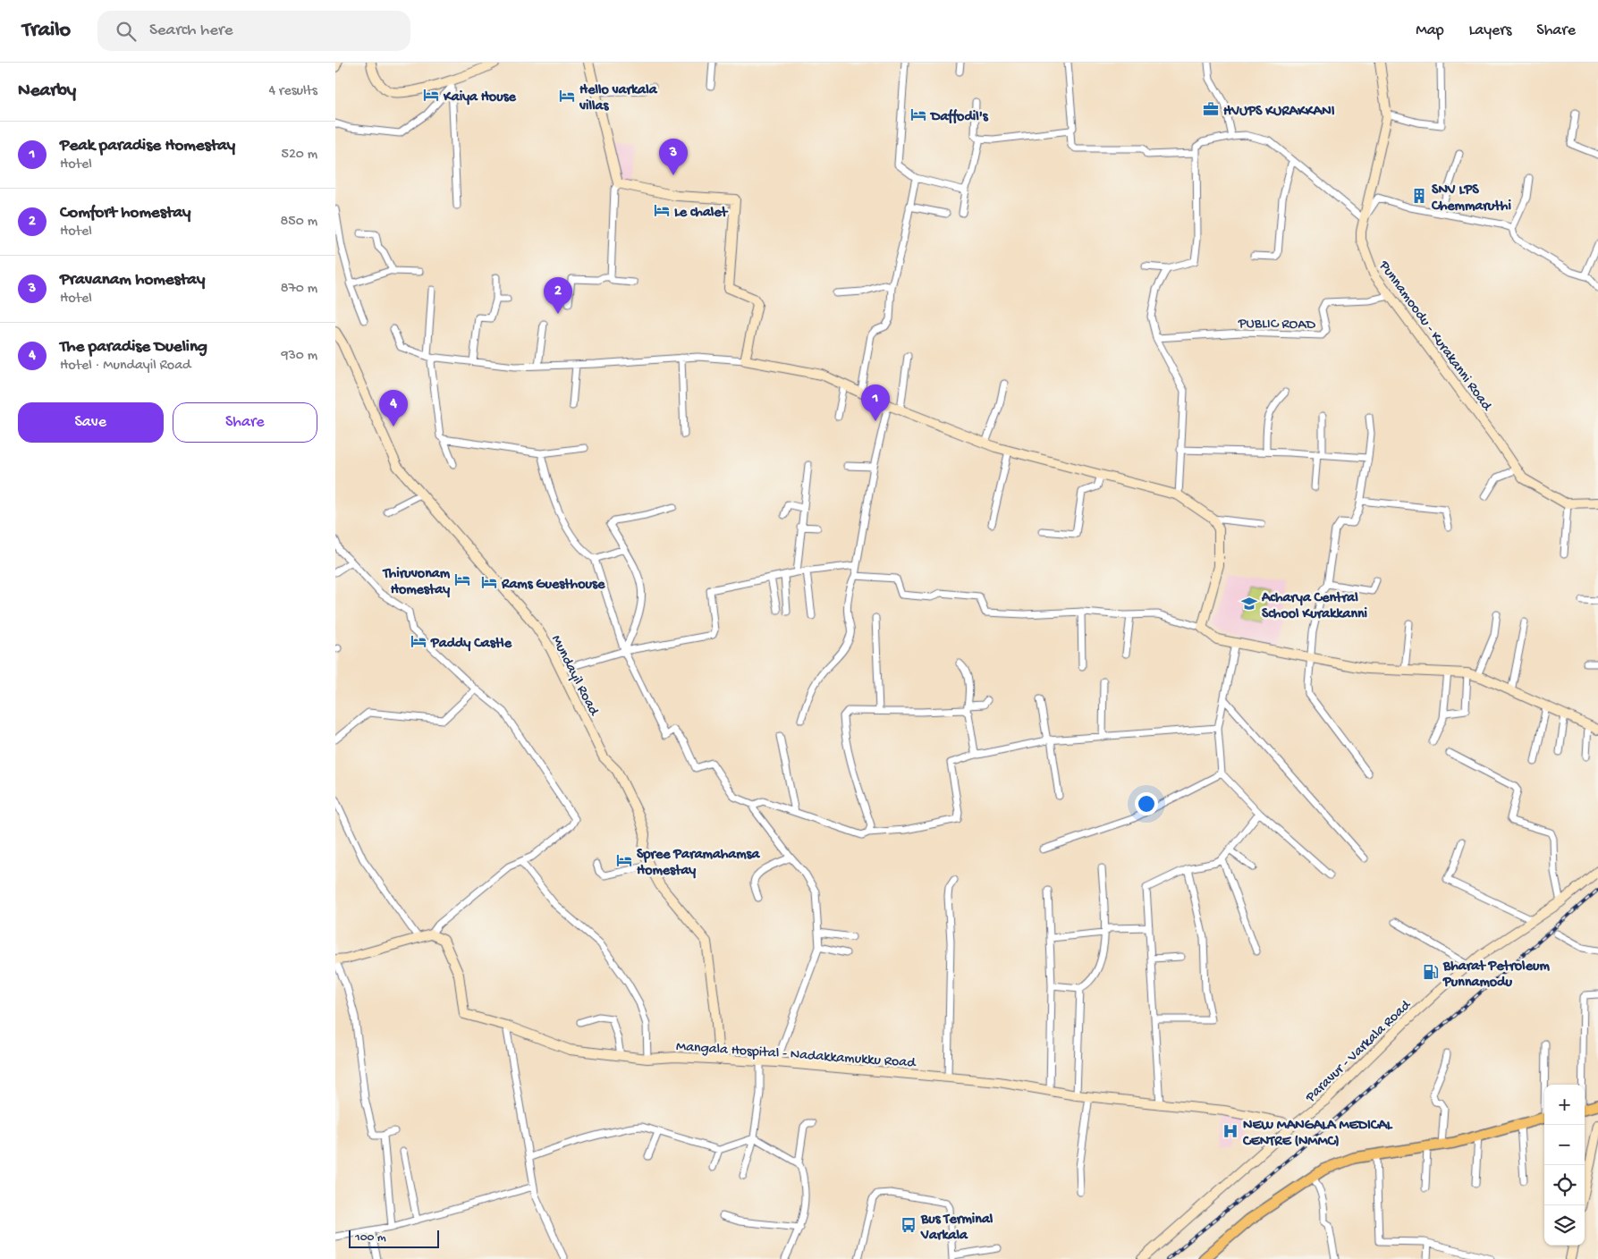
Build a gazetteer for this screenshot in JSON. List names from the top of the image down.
{
  "streets": {
    "main road": [
      "Punnamoodu - Kurakanni Road",
      "Mundayil Road",
      "Paravur - Varkala Road",
      "Mangala Hospital - Nadakkamukku Road"
    ],
    "street": ["PUBLIC ROAD"]
  },
  "crossings": [
    ["PUBLIC ROAD", "Punnamoodu - Kurakanni Road"],
    ["Mundayil Road", "Mangala Hospital - Nadakkamukku Road"],
    ["Paravur - Varkala Road", "Mangala Hospital - Nadakkamukku Road"]
  ],
  "places": {
    "hotel": [
      "Kaiya House",
      "Hello varkala villas",
      "Daffodil's",
      "Le chalet",
      "Thiruvonam Homestay",
      "Rams Guesthouse",
      "Paddy Castle",
      "Spree Paramahamsa Homestay"
    ],
    "office": ["HVUPS KURAKKANI"],
    "building": ["SNV LPS Chemmaruthi"],
    "school or university": ["Acharya Central School Kurakkanni"],
    "fuel station": ["Bharat Petroleum Punnamodu"],
    "hospital": ["NEW MANGALA MEDICAL CENTRE (NMMC)"],
    "bus stop": ["Bus Terminal Varkala"]
  },
  "scale_bar": "100 m",
  "page": {
    "header": "Trailo",
    "search": "Search here",
    "nav": ["Map", "Layers", "Share"],
    "heading": ["Nearby", "4 results"],
    "list": [
      {
        "mark": "1",
        "name": "Peak paradise Homestay",
        "note": "Hotel",
        "value": "520 m"
      },
      {
        "mark": "2",
        "name": "Comfort homestay",
        "note": "Hotel",
        "value": "850 m"
      },
      {
        "mark": "3",
        "name": "Pravanam homestay",
        "note": "Hotel",
        "value": "870 m"
      },
      {
        "mark": "4",
        "name": "The paradise Dueling",
        "note": "Hotel · Mundayil Road",
        "value": "930 m"
      }
    ],
    "pins": [
      "3",
      "2",
      "1",
      "4"
    ],
    "buttons": ["Save", "Share"],
    "map_buttons": ["+", "−"],
    "scale": "100 m"
  }
}
